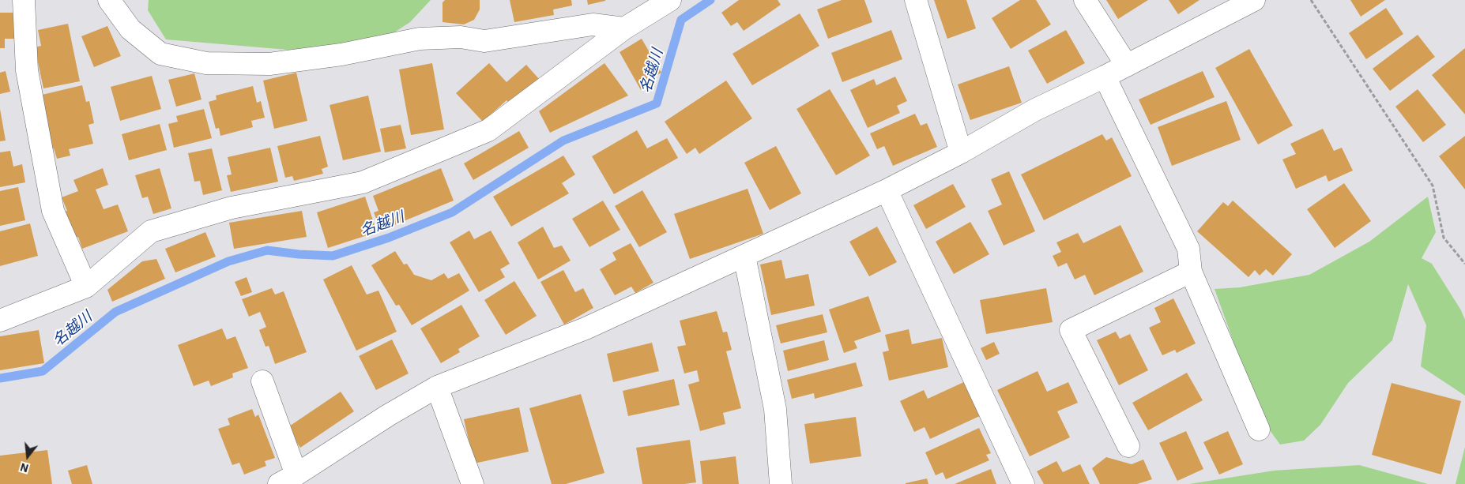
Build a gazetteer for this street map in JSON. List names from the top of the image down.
{
  "water": ["名越川"],
  "north": "bottom"
}
